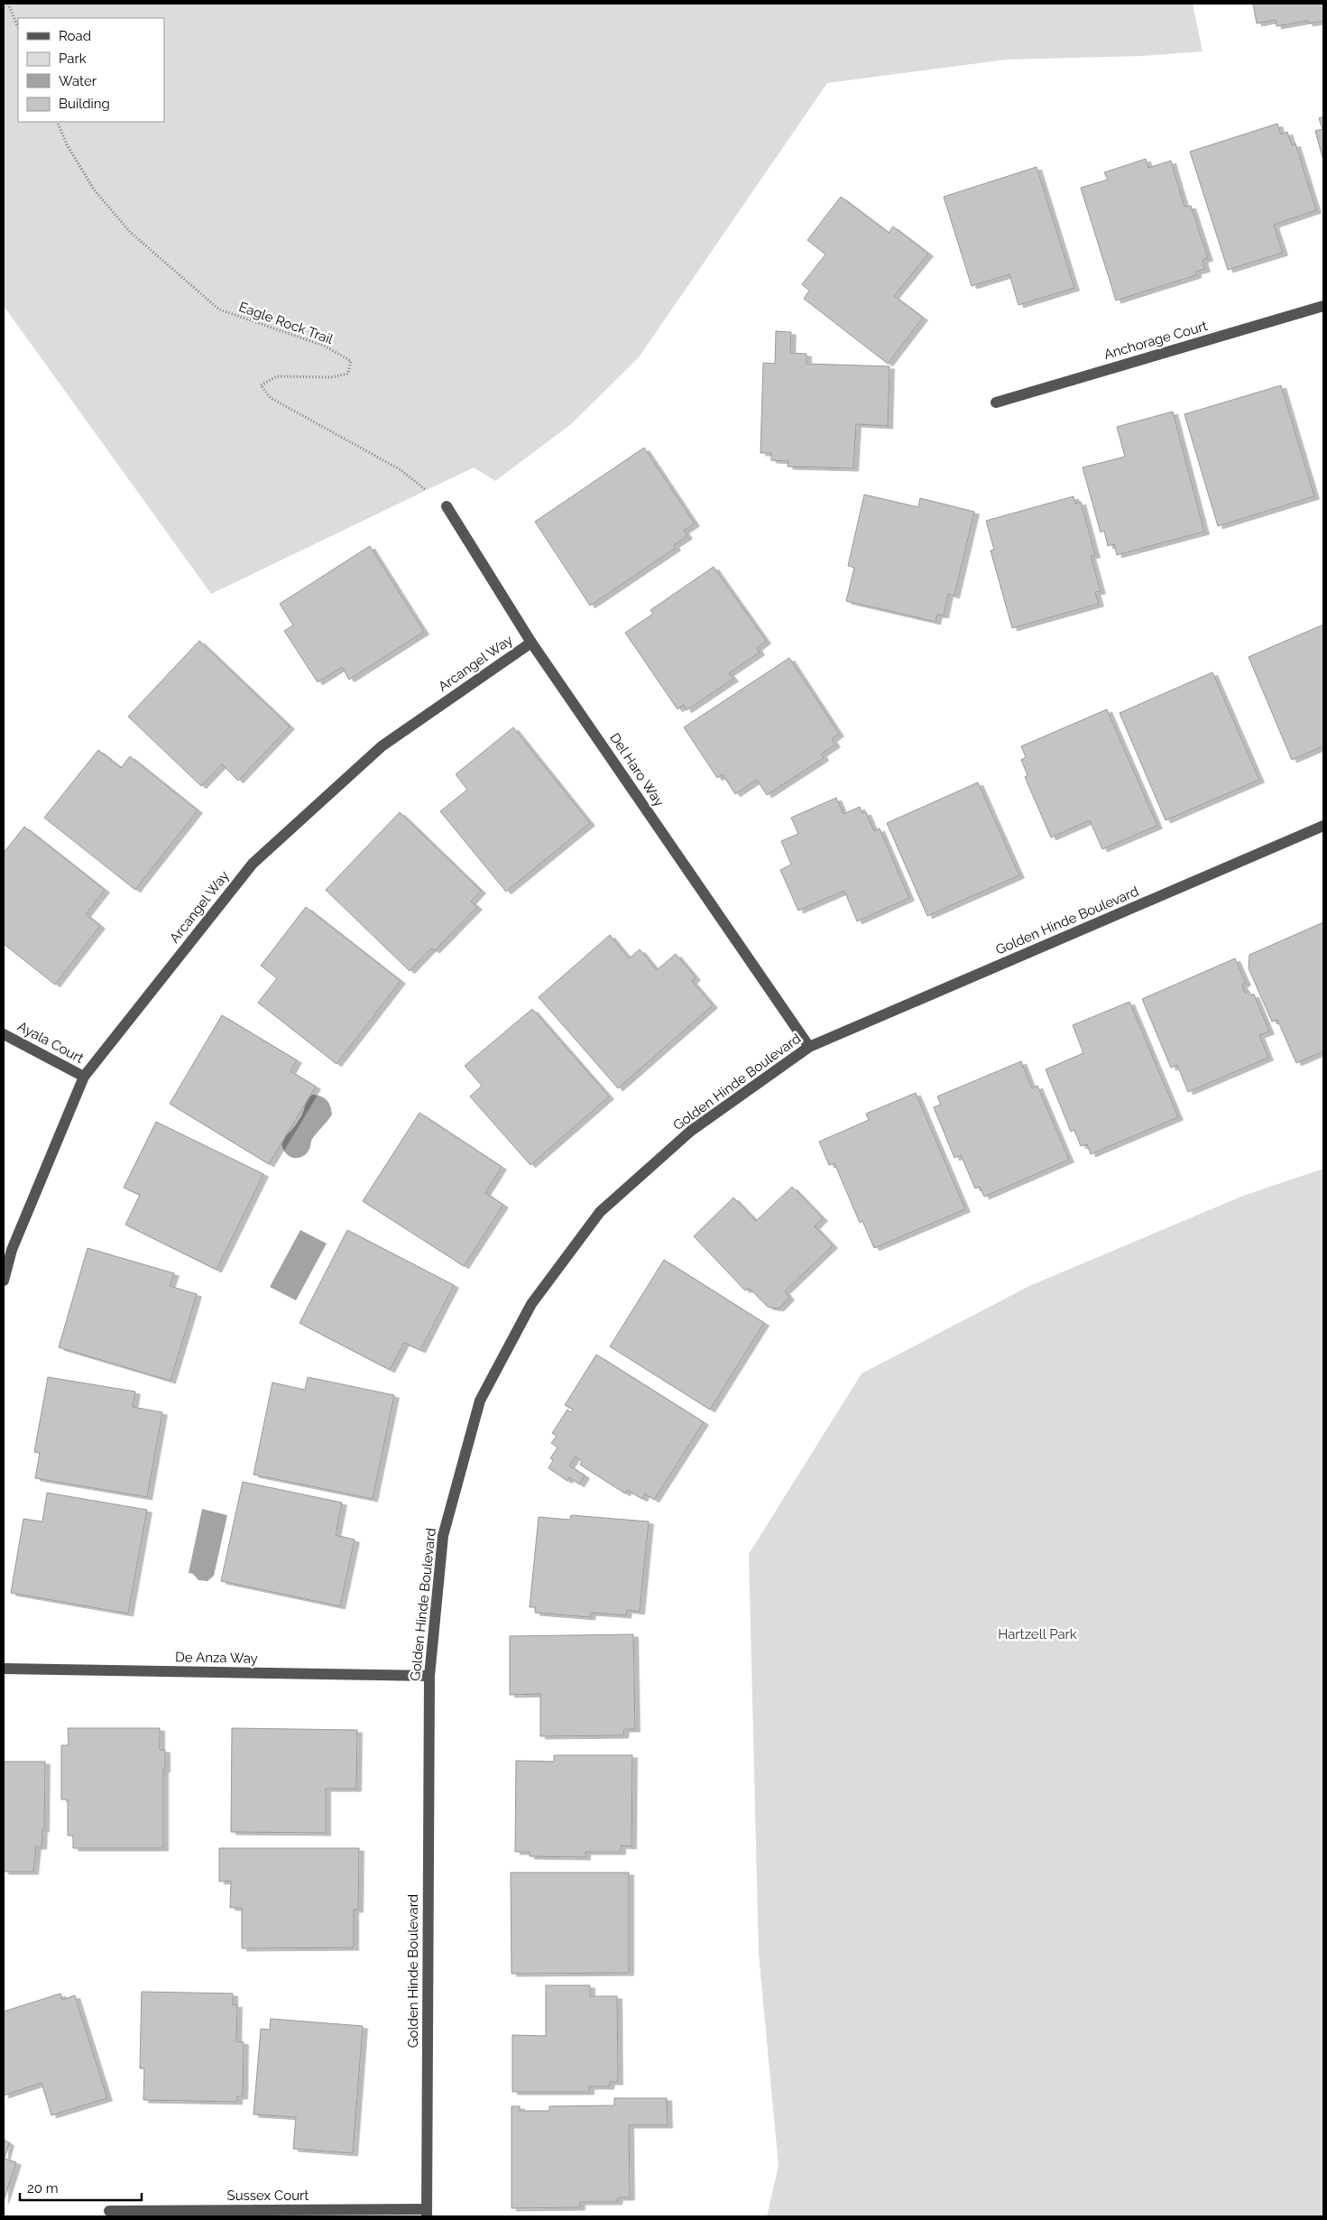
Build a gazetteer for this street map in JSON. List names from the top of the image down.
{
  "streets": {
    "street": [
      "Anchorage Court",
      "Arcangel Way",
      "Del Haro Way",
      "Golden Hinde Boulevard",
      "Ayala Court",
      "De Anza Way",
      "Sussex Court"
    ],
    "path": ["Eagle Rock Trail"]
  },
  "crossings": [
    ["Eagle Rock Trail", "Del Haro Way"],
    ["Arcangel Way", "Del Haro Way"],
    ["Arcangel Way", "Ayala Court"],
    ["Del Haro Way", "Golden Hinde Boulevard"],
    ["Golden Hinde Boulevard", "De Anza Way"],
    ["Golden Hinde Boulevard", "Sussex Court"]
  ],
  "parks": ["Hartzell Park"],
  "legend": [
    "Road",
    "Park",
    "Water",
    "Building"
  ],
  "scale_bar": "20 m"
}
